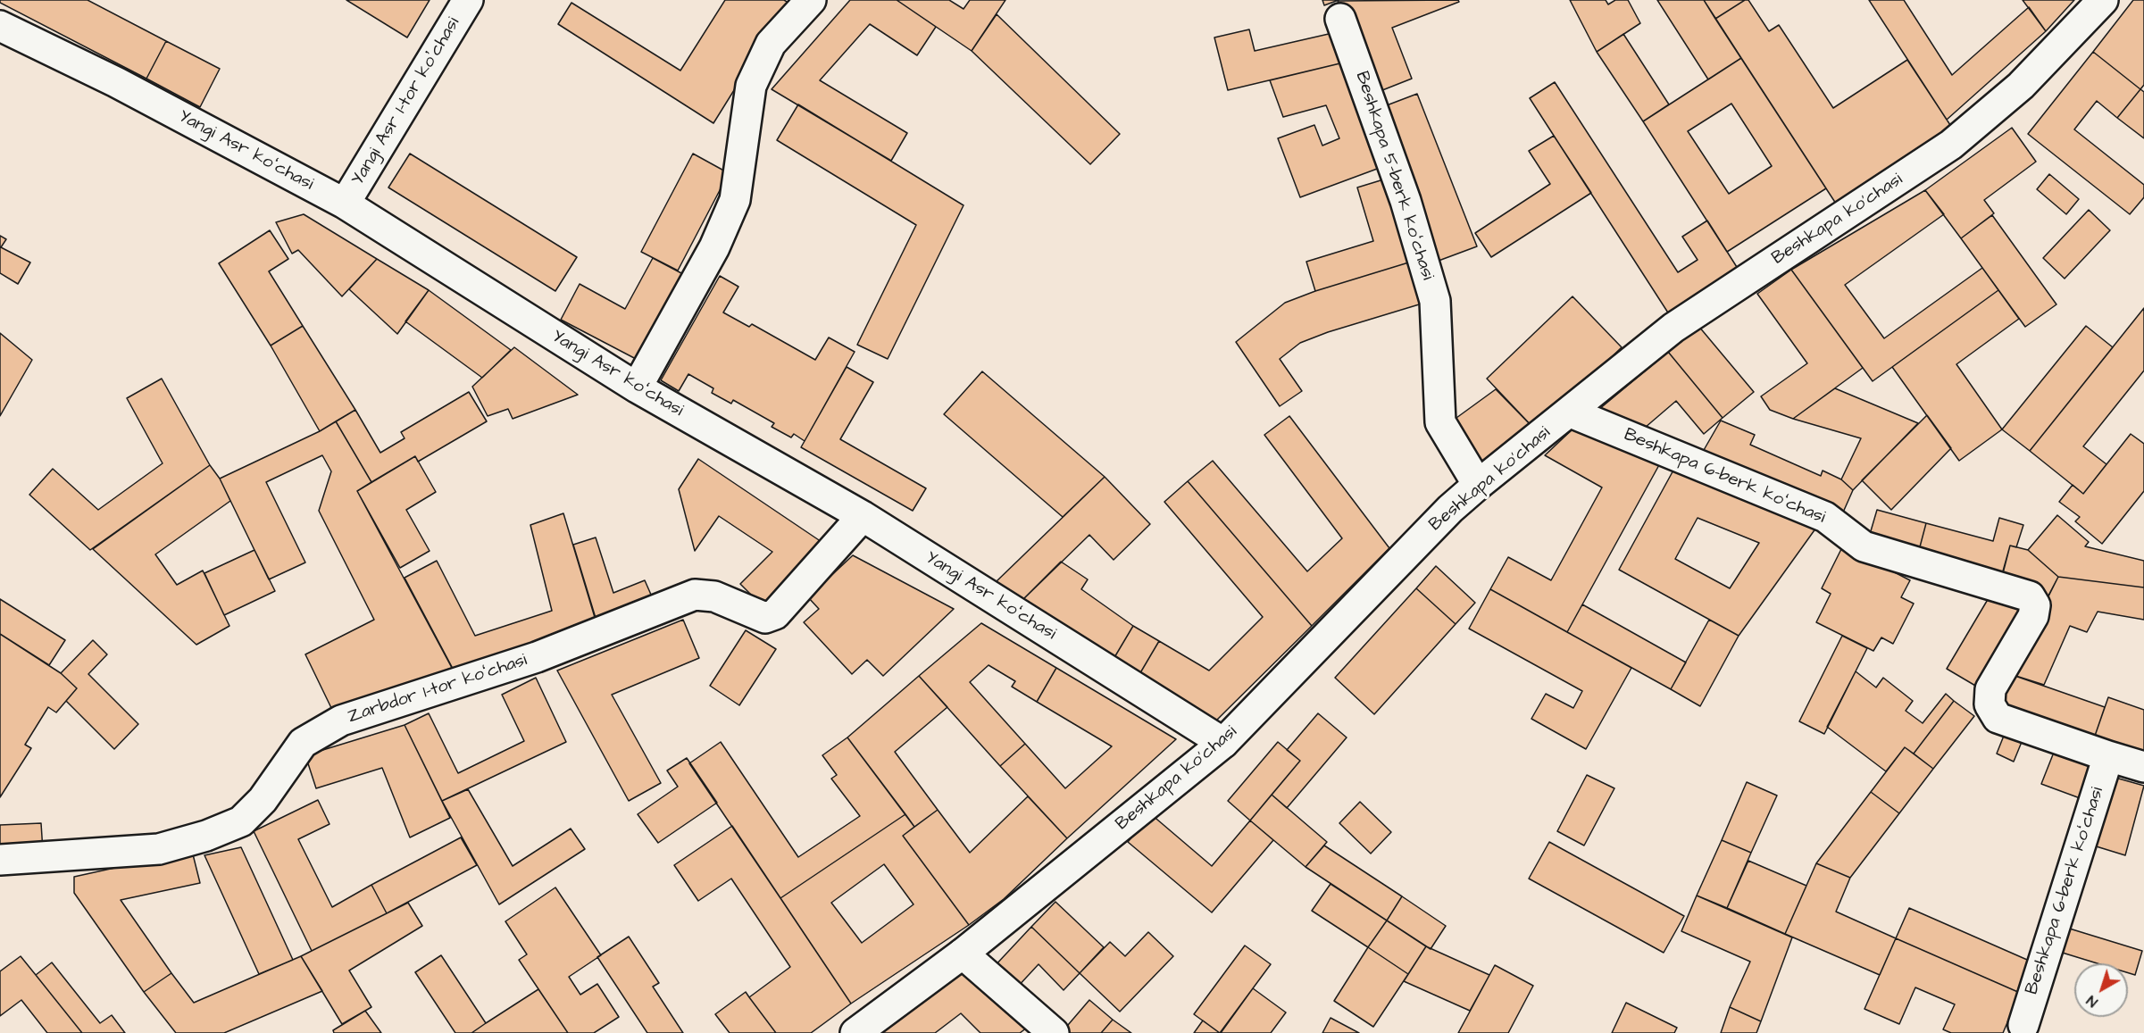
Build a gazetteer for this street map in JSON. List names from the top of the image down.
{
  "streets": {
    "street": [
      "Yangi Asr 1-tor koʼchasi",
      "Yangi Asr koʻchasi",
      "Beshkapa 5-berk koʻchasi",
      "Beshkapa ko'chasi",
      "Beshkapa 6-berk koʻchasi",
      "Zarbdor 1-tor koʻchasi"
    ]
  },
  "crossings": [
    ["Yangi Asr 1-tor koʼchasi", "Yangi Asr koʻchasi"],
    ["Yangi Asr koʻchasi", "Beshkapa ko'chasi"],
    ["Yangi Asr koʻchasi", "Zarbdor 1-tor koʻchasi"],
    ["Beshkapa 5-berk koʻchasi", "Beshkapa ko'chasi"],
    ["Beshkapa ko'chasi", "Beshkapa 6-berk koʻchasi"]
  ],
  "north": "bottom left"
}
